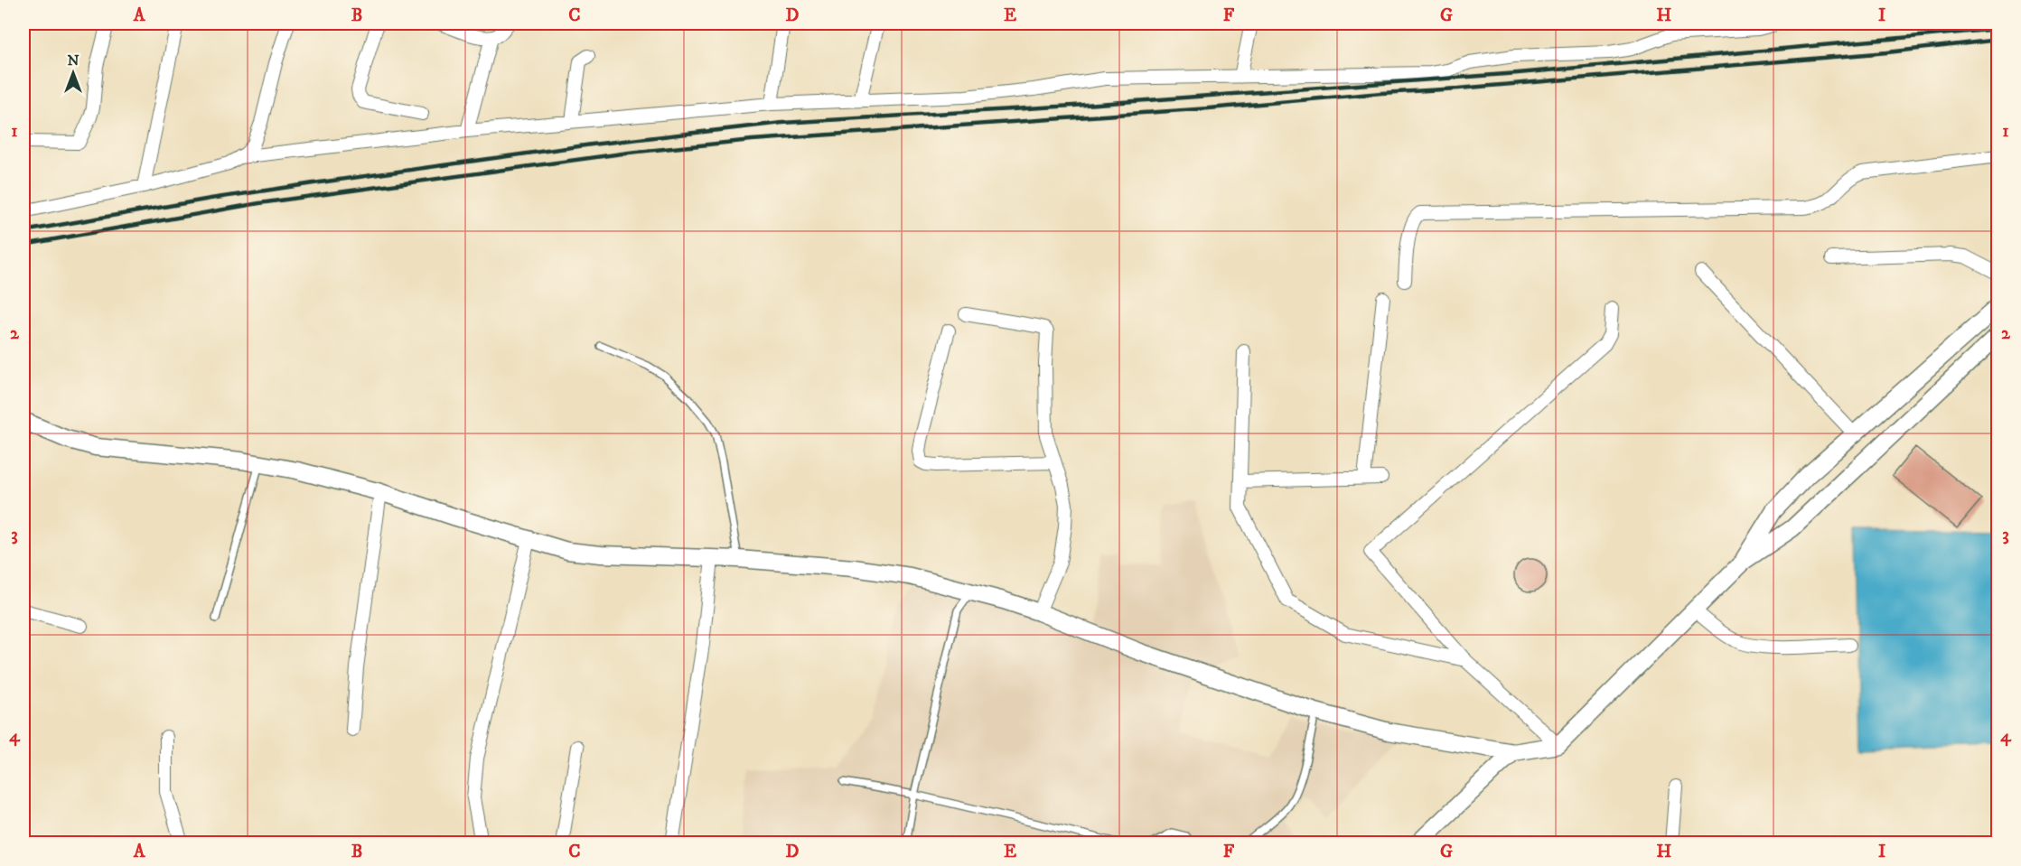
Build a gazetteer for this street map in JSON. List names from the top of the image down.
{
  "north": "top",
  "grid": {
    "columns": [
      "A",
      "B",
      "C",
      "D",
      "E",
      "F",
      "G",
      "H",
      "I"
    ],
    "rows": [
      "1",
      "2",
      "3",
      "4"
    ]
  }
}
